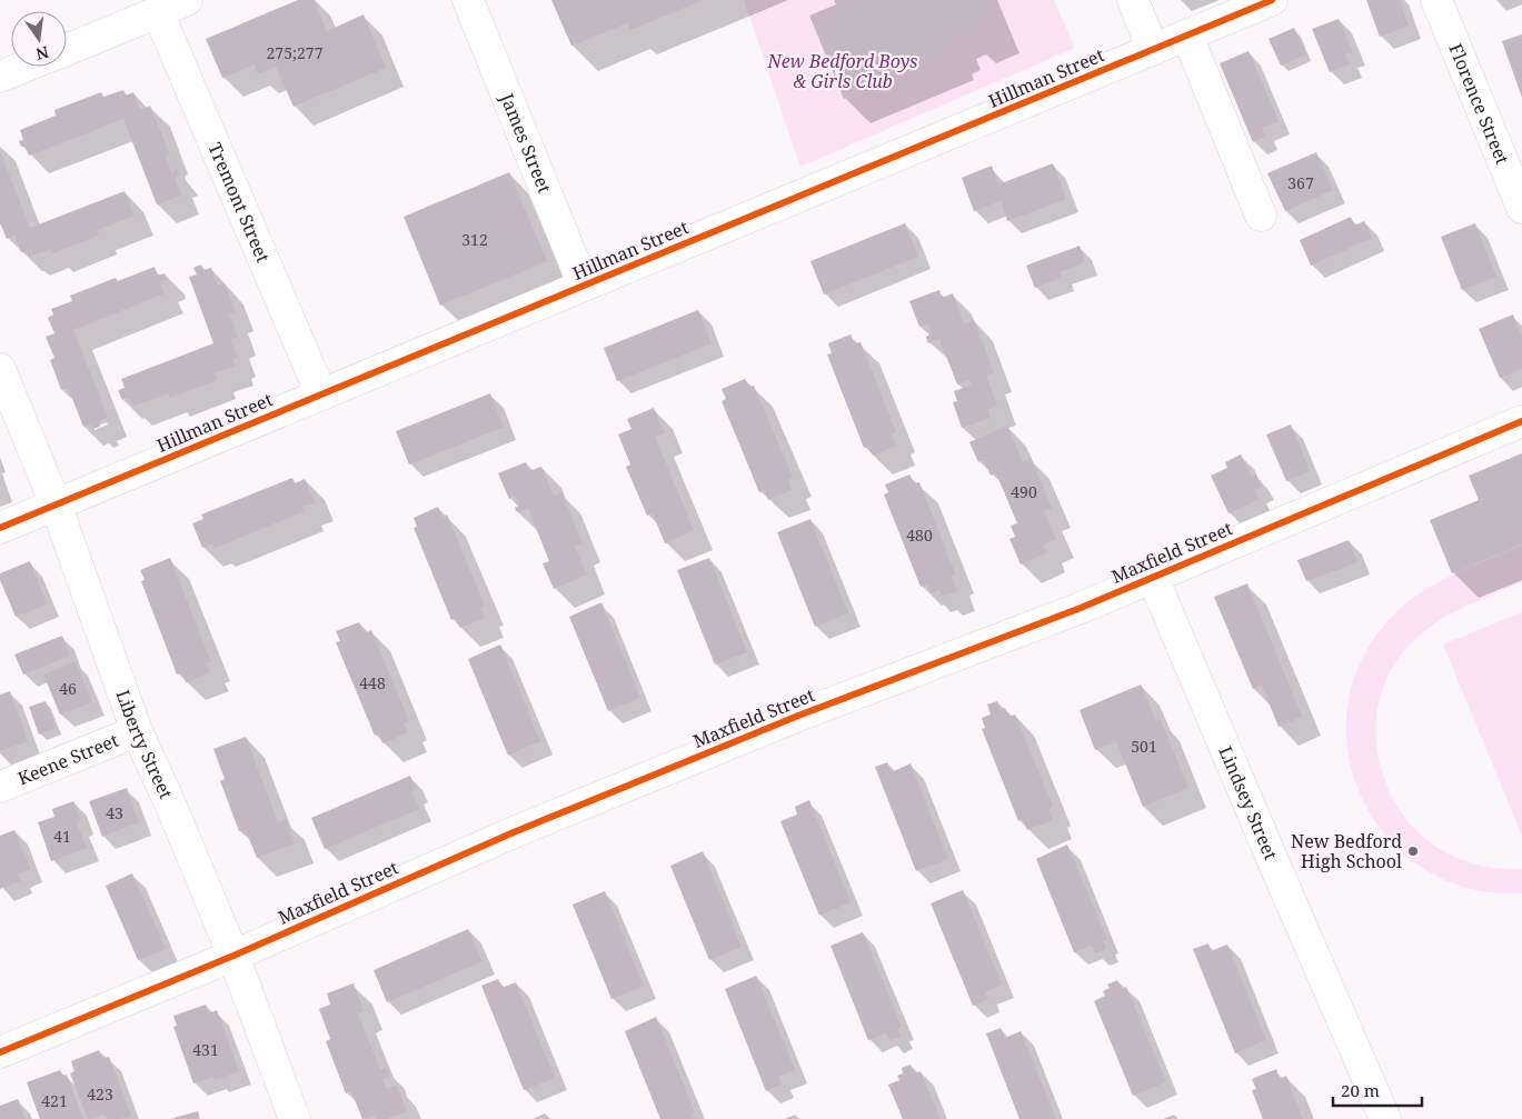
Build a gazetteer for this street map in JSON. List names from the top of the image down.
{
  "streets": {
    "street": [
      "Hillman Street",
      "Florence Street",
      "James Street",
      "Tremont Street",
      "Maxfield Street",
      "Liberty Street",
      "Keene Street",
      "Lindsey Street"
    ]
  },
  "crossings": [
    ["Hillman Street", "James Street"],
    ["Hillman Street", "Tremont Street"],
    ["Hillman Street", "Liberty Street"],
    ["Maxfield Street", "Liberty Street"],
    ["Maxfield Street", "Lindsey Street"],
    ["Liberty Street", "Keene Street"]
  ],
  "parks": ["New Bedford Boys & Girls Club"],
  "places": ["New Bedford High School"],
  "house_numbers": [
    "275;277",
    "367",
    "312",
    "490",
    "480",
    "448",
    "46",
    "501",
    "43",
    "41",
    "431",
    "423",
    "421"
  ],
  "scale_bar": "20 m",
  "north": "bottom"
}
